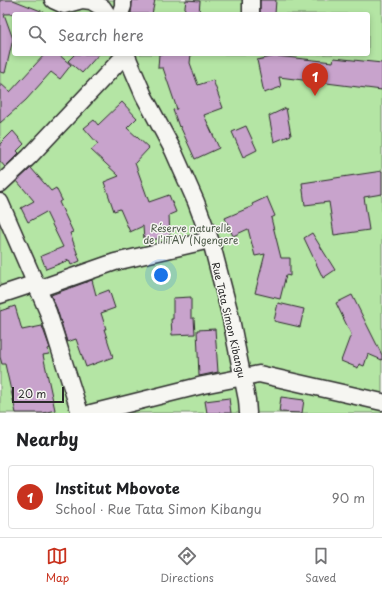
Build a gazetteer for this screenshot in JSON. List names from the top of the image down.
{
  "streets": {
    "street": ["Rue Tata Simon Kibangu"]
  },
  "parks": ["Réserve naturelle de l'ITAV (Ngengere"],
  "scale_bar": "20 m",
  "page": {
    "search": "Search here",
    "pins": "1",
    "scale": "20 m",
    "heading": "Nearby",
    "list": [
      {
        "mark": "1",
        "name": "Institut Mbovote",
        "note": "School · Rue Tata Simon Kibangu",
        "value": "90 m"
      }
    ],
    "nav": ["Map", "Directions", "Saved"]
  }
}
